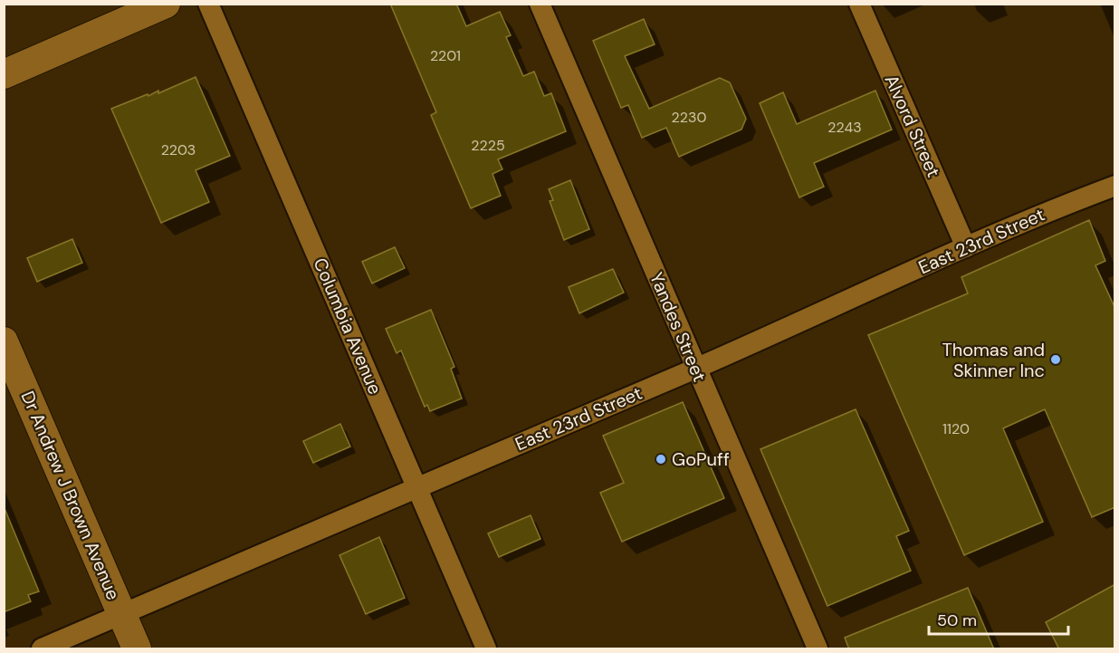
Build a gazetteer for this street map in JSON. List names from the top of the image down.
{
  "streets": {
    "main road": ["Dr Andrew J Brown Avenue"],
    "street": [
      "Alvord Street",
      "East 23rd Street",
      "Columbia Avenue",
      "Yandes Street"
    ]
  },
  "crossings": [
    ["Alvord Street", "East 23rd Street"],
    ["East 23rd Street", "Columbia Avenue"],
    ["East 23rd Street", "Yandes Street"],
    ["East 23rd Street", "Dr Andrew J Brown Avenue"]
  ],
  "places": ["Thomas and Skinner Inc", "GoPuff"],
  "house_numbers": [
    "2201",
    "2230",
    "2243",
    "2225",
    "2203",
    "1120"
  ],
  "scale_bar": "50 m"
}
